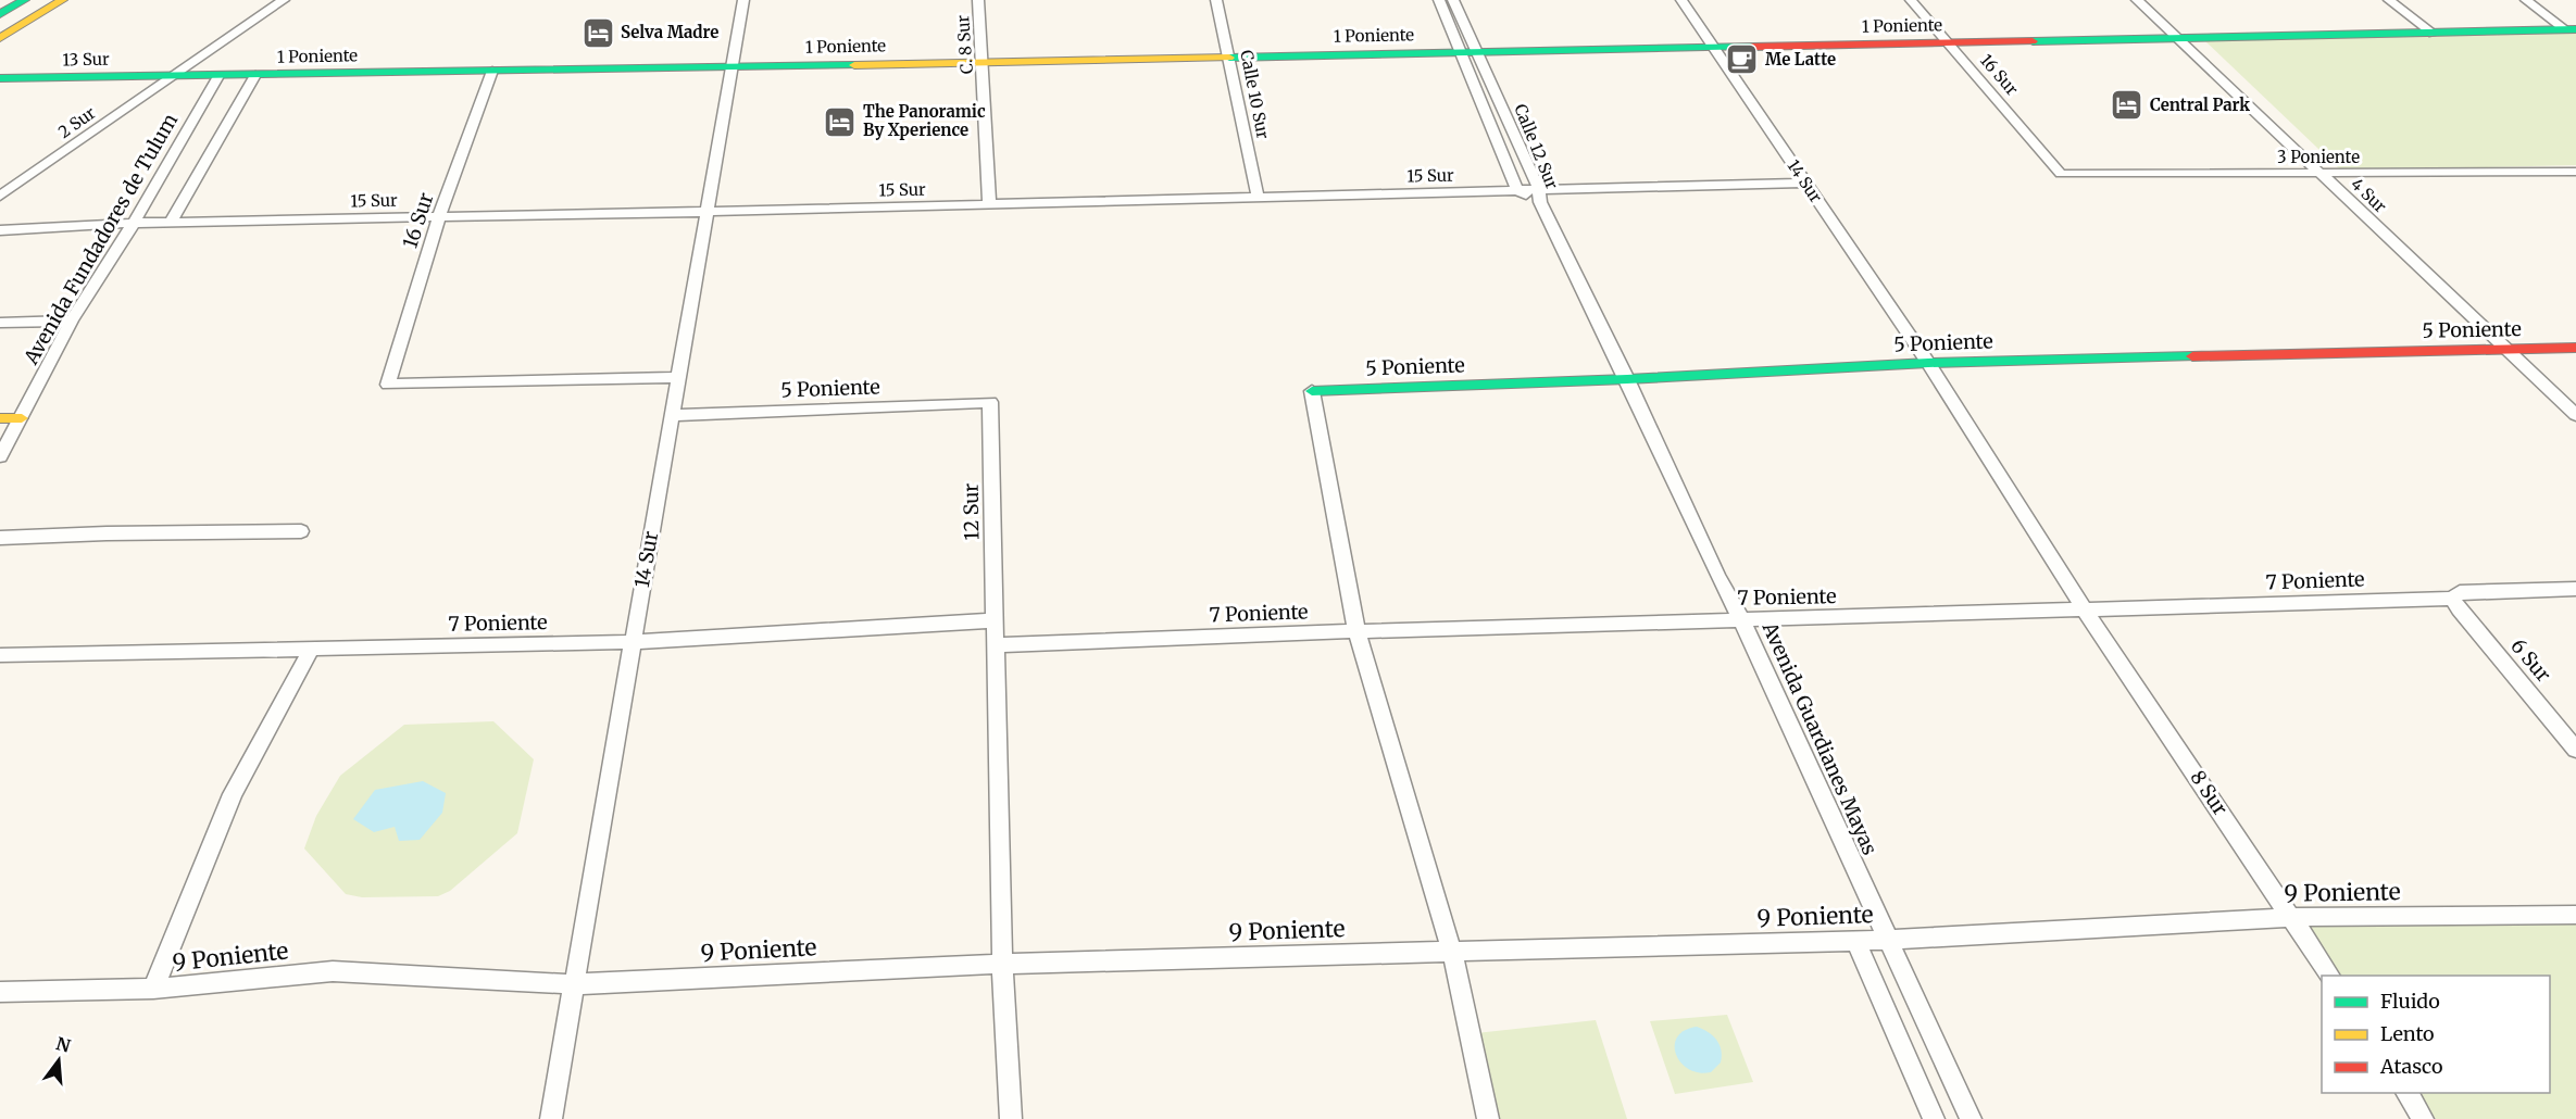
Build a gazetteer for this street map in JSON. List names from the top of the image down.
{
  "streets": {
    "street": [
      "1 Poniente",
      "C. 8 Sur",
      "13 Sur",
      "16 Sur",
      "Calle 10 Sur",
      "2 Sur",
      "Calle 12 Sur",
      "3 Poniente",
      "15 Sur",
      "14 Sur",
      "4 Sur",
      "Avenida Fundadores de Tulum",
      "5 Poniente",
      "12 Sur",
      "7 Poniente",
      "6 Sur",
      "Avenida Guardianes Mayas",
      "8 Sur",
      "9 Poniente"
    ]
  },
  "crossings": [
    ["1 Poniente", "C. 8 Sur"],
    ["1 Poniente", "13 Sur"],
    ["1 Poniente", "16 Sur"],
    ["1 Poniente", "Calle 10 Sur"],
    ["1 Poniente", "2 Sur"],
    ["1 Poniente", "Calle 12 Sur"],
    ["1 Poniente", "14 Sur"],
    ["1 Poniente", "4 Sur"],
    ["1 Poniente", "Avenida Fundadores de Tulum"],
    ["C. 8 Sur", "15 Sur"],
    ["13 Sur", "2 Sur"],
    ["16 Sur", "3 Poniente"],
    ["16 Sur", "15 Sur"],
    ["16 Sur", "14 Sur"],
    ["Calle 10 Sur", "15 Sur"],
    ["Calle 12 Sur", "15 Sur"],
    ["Calle 12 Sur", "Avenida Guardianes Mayas"],
    ["3 Poniente", "4 Sur"],
    ["15 Sur", "14 Sur"],
    ["15 Sur", "Avenida Fundadores de Tulum"],
    ["15 Sur", "Avenida Guardianes Mayas"],
    ["14 Sur", "5 Poniente"],
    ["14 Sur", "7 Poniente"],
    ["14 Sur", "8 Sur"],
    ["14 Sur", "9 Poniente"],
    ["4 Sur", "5 Poniente"],
    ["5 Poniente", "12 Sur"],
    ["5 Poniente", "Avenida Guardianes Mayas"],
    ["12 Sur", "7 Poniente"],
    ["12 Sur", "9 Poniente"],
    ["7 Poniente", "6 Sur"],
    ["7 Poniente", "Avenida Guardianes Mayas"],
    ["7 Poniente", "8 Sur"],
    ["Avenida Guardianes Mayas", "9 Poniente"],
    ["8 Sur", "9 Poniente"]
  ],
  "places": {
    "hotel": ["Selva Madre", "Central Park", "The Panoramic By Xperience"],
    "cafe": ["Me Latte"]
  },
  "legend": ["Fluido", "Lento", "Atasco"],
  "north": "top"
}
